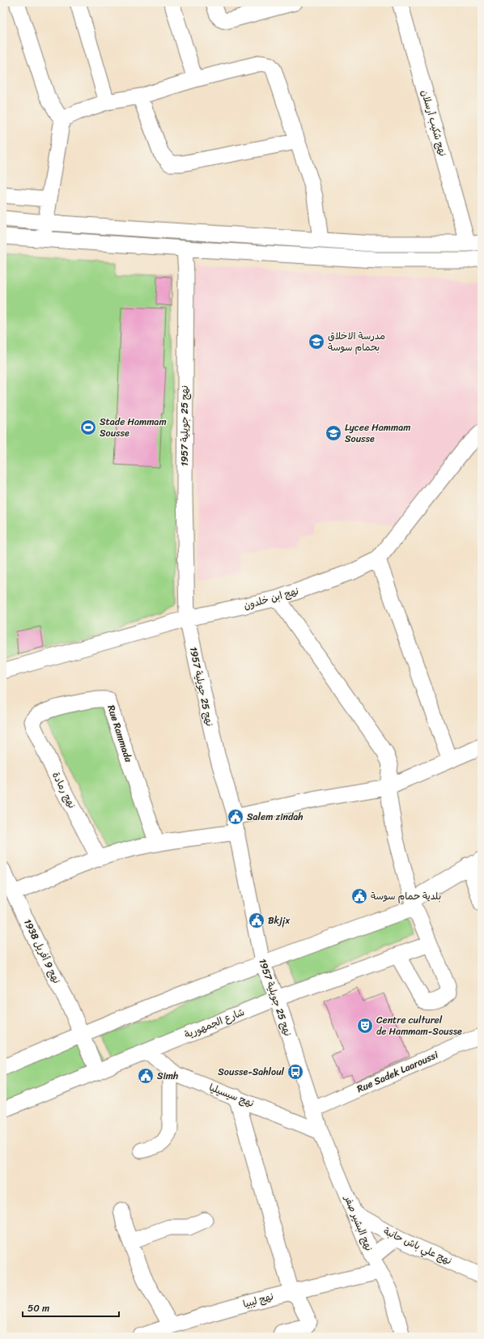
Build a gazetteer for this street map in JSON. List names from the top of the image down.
{
  "streets": {
    "street": [
      "نهج شكيب أرسلان",
      "نهج 25 جويلية 1957",
      "نهج ابن خلدون",
      "Rue Rammada",
      "نهج رمادة",
      "نهج 9 أفريل 1938",
      "شارع الجمهورية",
      "Rue Sadek Laaroussi",
      "نهج سيسيليا",
      "نهج البشير صفر",
      "نهج علي باش حانبة",
      "نهج ليبيا"
    ]
  },
  "crossings": [
    ["نهج 25 جويلية 1957", "نهج ابن خلدون"],
    ["نهج 25 جويلية 1957", "شارع الجمهورية"],
    ["نهج 25 جويلية 1957", "Rue Sadek Laaroussi"],
    ["نهج 25 جويلية 1957", "نهج البشير صفر"],
    ["Rue Rammada", "نهج رمادة"],
    ["نهج 9 أفريل 1938", "شارع الجمهورية"],
    ["شارع الجمهورية", "نهج سيسيليا"],
    ["Rue Sadek Laaroussi", "نهج البشير صفر"],
    ["نهج سيسيليا", "نهج البشير صفر"],
    ["نهج البشير صفر", "نهج علي باش حانبة"],
    ["نهج البشير صفر", "نهج ليبيا"]
  ],
  "places": {
    "school or university": ["مدرسة الاخلاق بحمام سوسة", "Lycee Hammam Sousse"],
    "sports": ["Stade Hammam Sousse"],
    "public building": [
      "Salem zindah",
      "بلدية حمام سوسة",
      "Bkjjx",
      "Simh"
    ],
    "theatre": ["Centre culturel de Hammam-Sousse"],
    "bus stop": ["Sousse-Sahloul"]
  },
  "scale_bar": "50 m"
}
